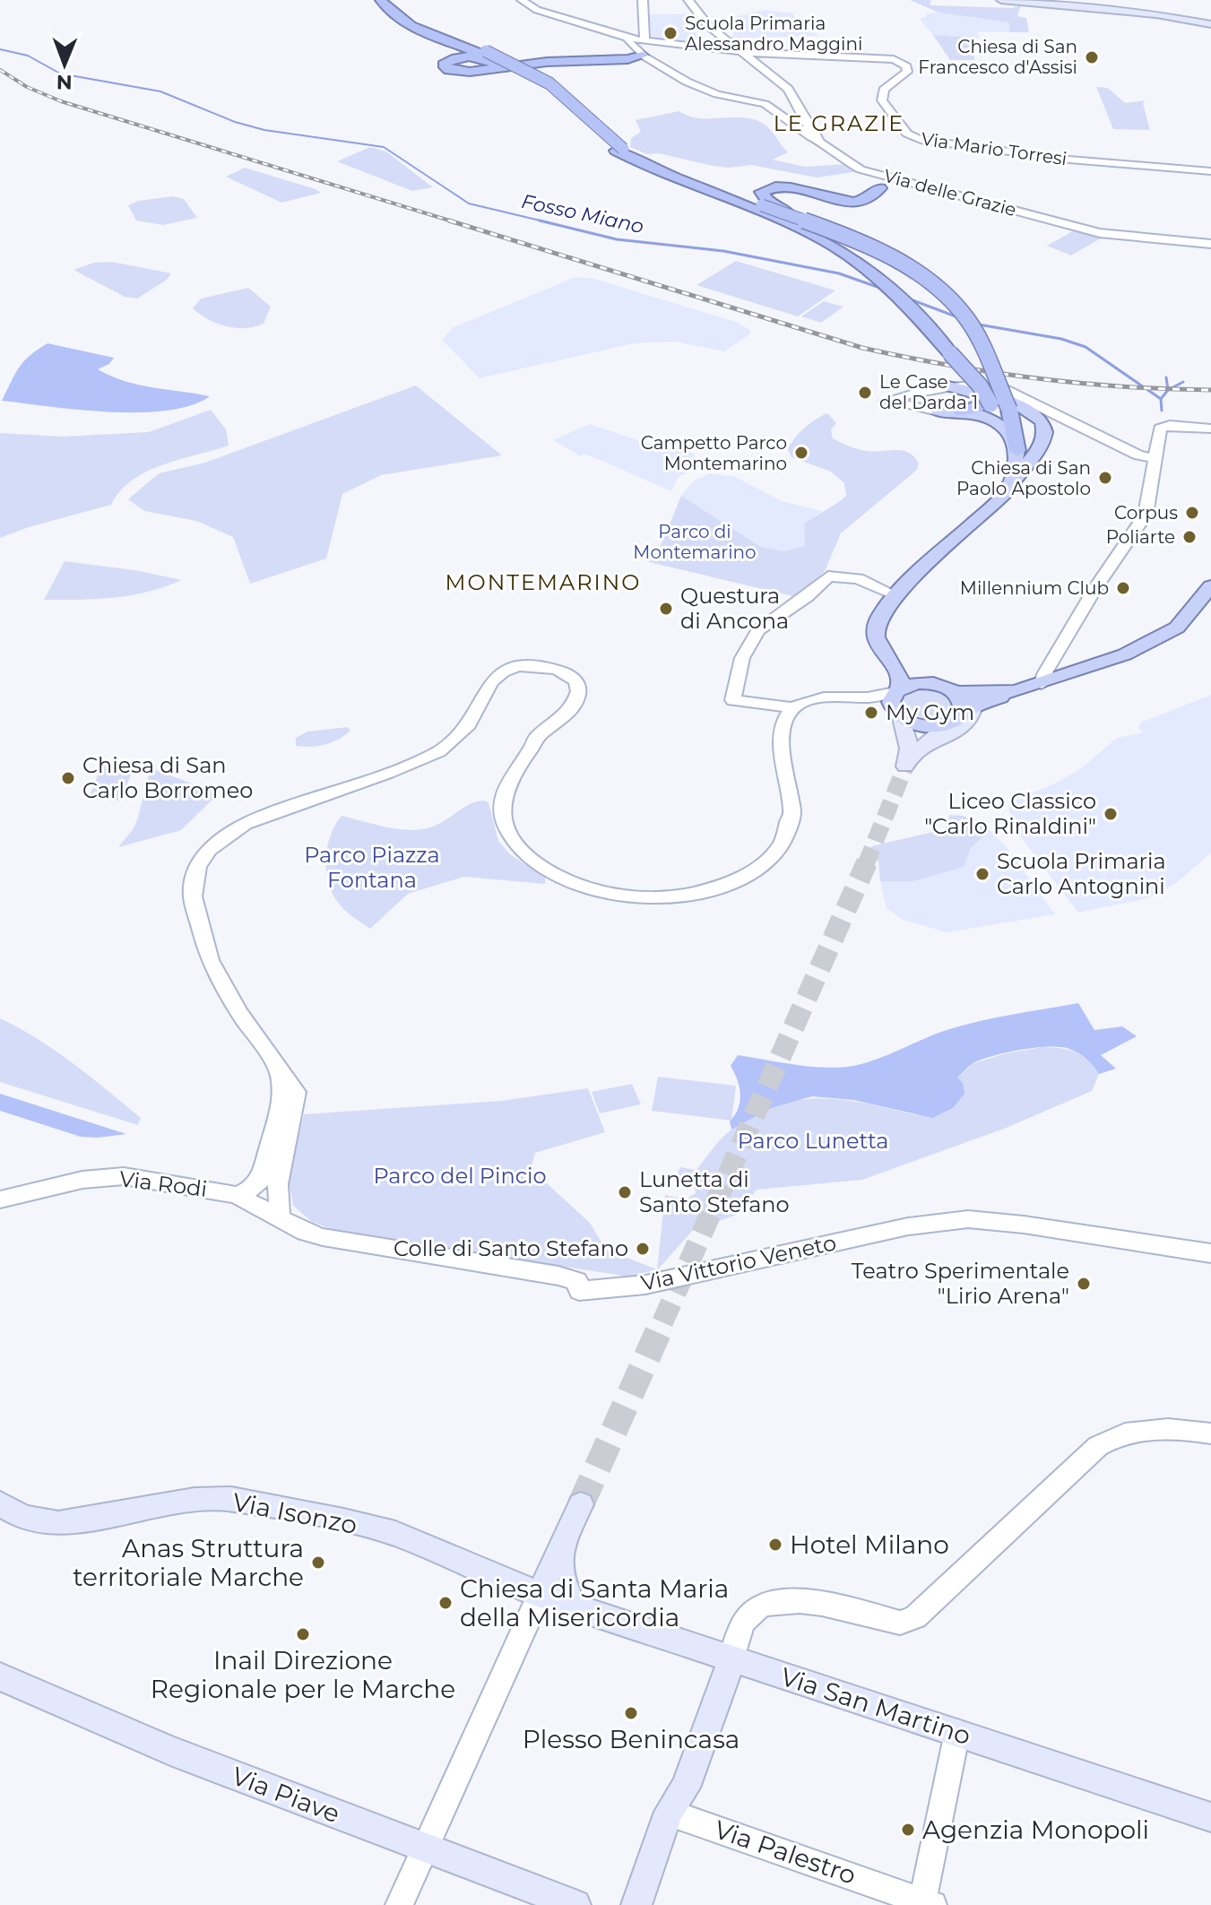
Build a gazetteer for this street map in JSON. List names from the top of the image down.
{
  "streets": {
    "main road": ["Via Isonzo", "Via San Martino", "Via Piave"],
    "street": [
      "Via Mario Torresi",
      "Via delle Grazie",
      "Via Rodi",
      "Via Vittorio Veneto",
      "Via Palestro"
    ]
  },
  "crossings": [
    ["Via Mario Torresi", "Via delle Grazie"],
    ["Via Rodi", "Via Vittorio Veneto"],
    ["Via Isonzo", "Via San Martino"]
  ],
  "districts": ["LE GRAZIE", "MONTEMARINO"],
  "water": ["Fosso Miano"],
  "parks": [
    "Parco di Montemarino",
    "Parco Piazza Fontana",
    "Parco Lunetta",
    "Parco del Pincio"
  ],
  "places": [
    "Scuola Primaria Alessandro Maggini",
    "Chiesa di San Francesco d'Assisi",
    "Le Case del Darda 1",
    "Campetto Parco Montemarino",
    "Chiesa di San Paolo Apostolo",
    "Corpus",
    "Poliarte",
    "Millennium Club",
    "Questura di Ancona",
    "My Gym",
    "Chiesa di San Carlo Borromeo",
    "Liceo Classico \"Carlo Rinaldini\"",
    "Scuola Primaria Carlo Antognini",
    "Lunetta di Santo Stefano",
    "Colle di Santo Stefano",
    "Teatro Sperimentale \"Lirio Arena\"",
    "Hotel Milano",
    "Anas Struttura territoriale Marche",
    "Chiesa di Santa Maria della Misericordia",
    "Inail Direzione Regionale per le Marche",
    "Plesso Benincasa",
    "Agenzia Monopoli"
  ],
  "north": "bottom"
}
